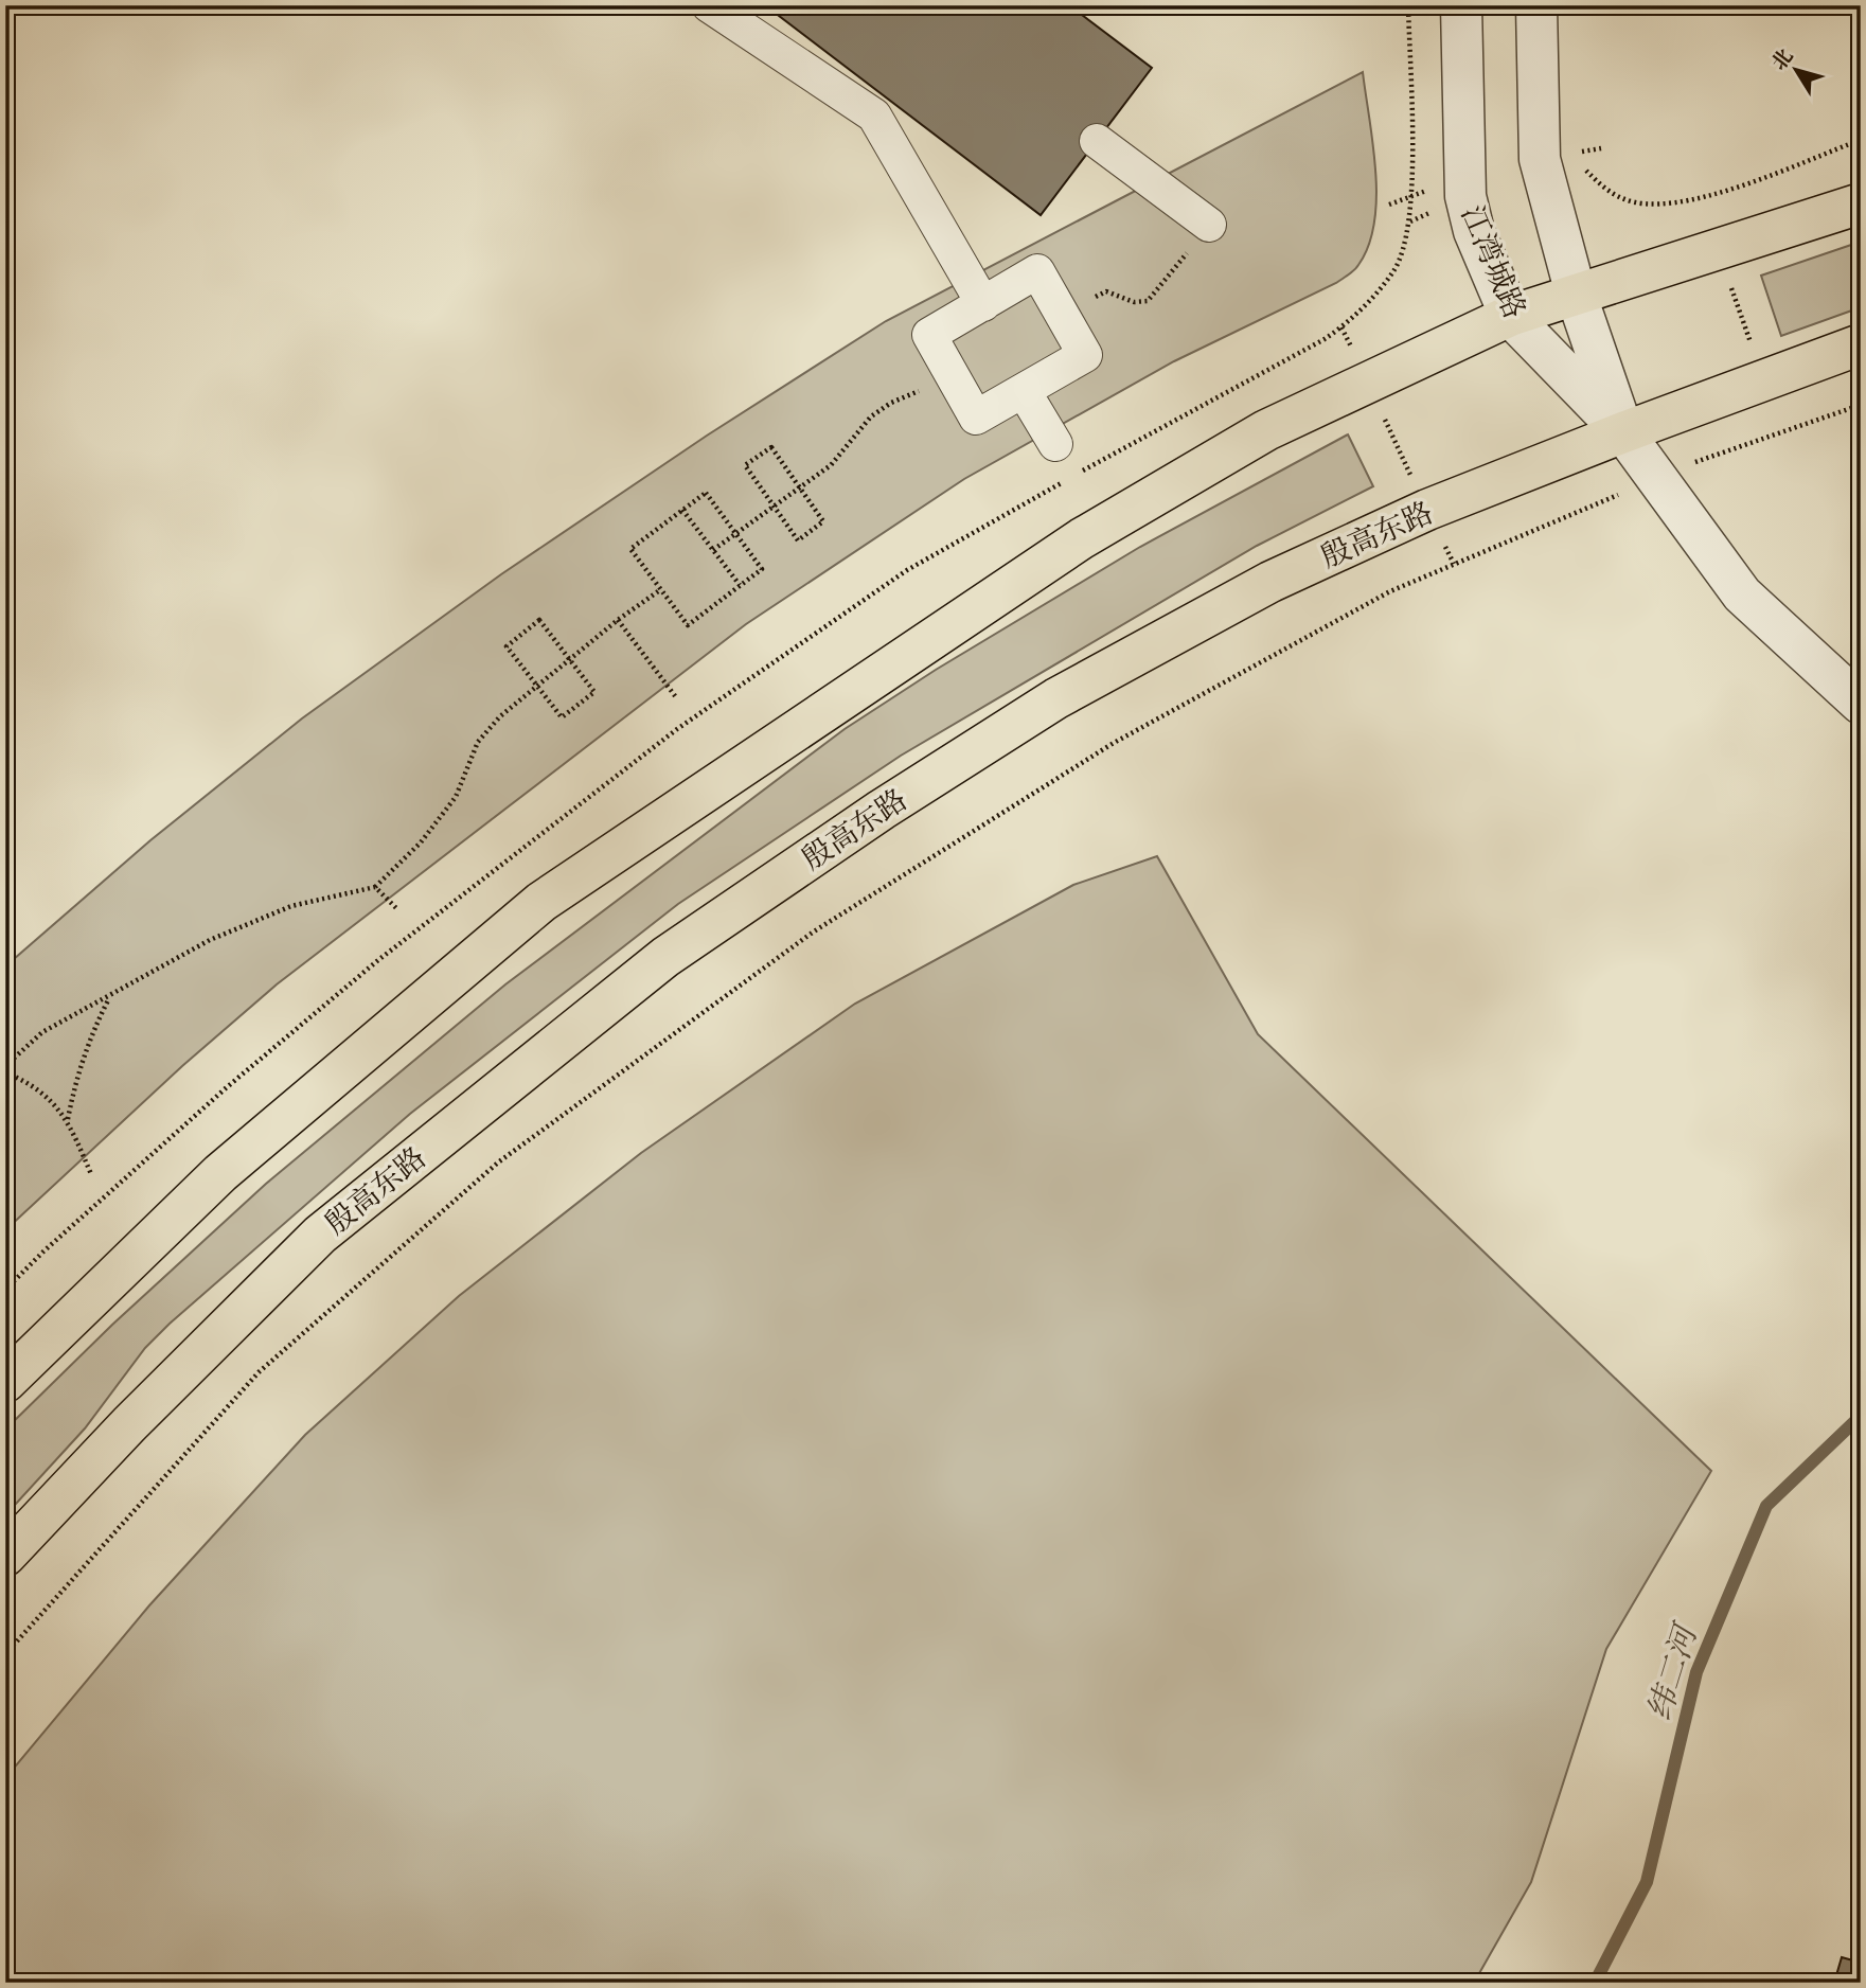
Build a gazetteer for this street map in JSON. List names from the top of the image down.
{
  "streets": {
    "main road": ["殷高东路"],
    "street": ["江湾城路"]
  },
  "crossings": [
    ["江湾城路", "殷高东路"]
  ],
  "water": ["纬二河"],
  "north": "top left"
}
